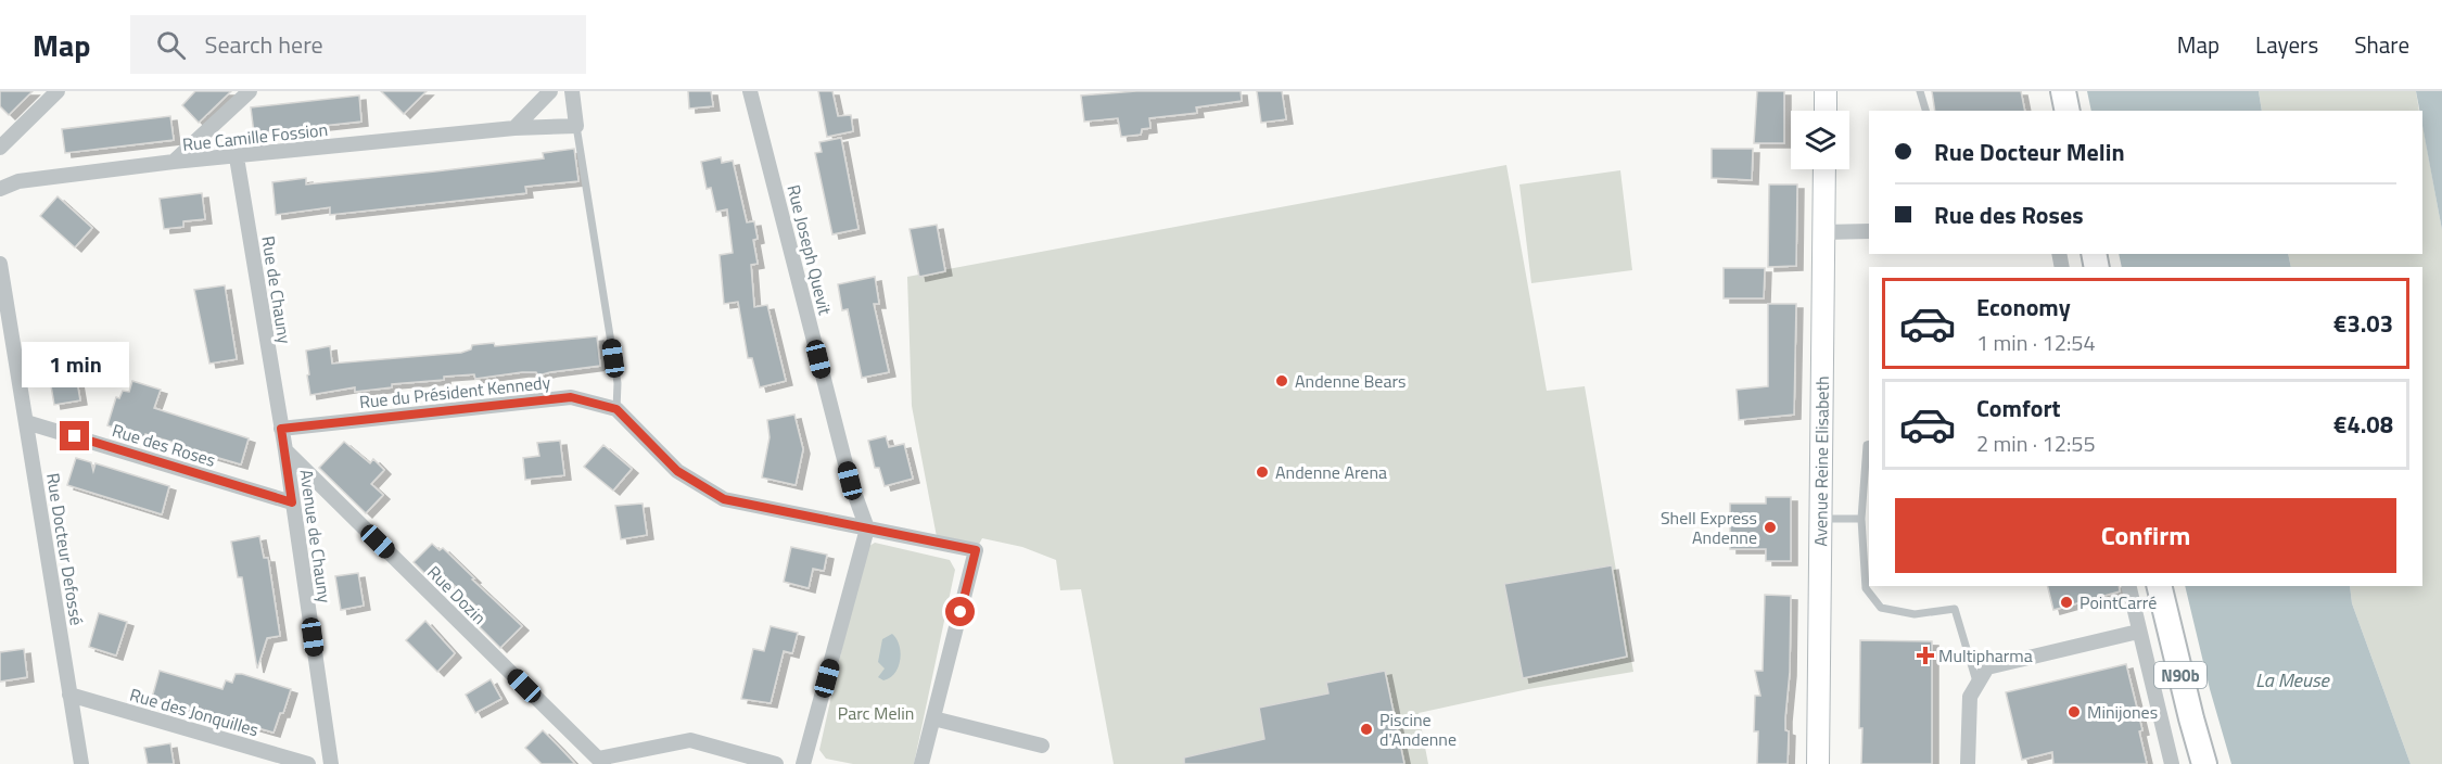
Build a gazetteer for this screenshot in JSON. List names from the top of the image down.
{
  "streets": {
    "main road": ["Avenue Reine Elisabeth", "N90b"],
    "street": [
      "Rue Camille Fossion",
      "Rue Joseph Quevit",
      "Rue de Chauny",
      "Rue du Président Kennedy",
      "Rue des Roses",
      "Avenue de Chauny",
      "Rue Docteur Defossé",
      "Rue Dozin",
      "Rue des Jonquilles"
    ]
  },
  "crossings": [
    ["Rue Camille Fossion", "Rue de Chauny"],
    ["Rue de Chauny", "Rue du Président Kennedy"],
    ["Rue de Chauny", "Avenue de Chauny"],
    ["Rue du Président Kennedy", "Avenue de Chauny"],
    ["Rue des Roses", "Avenue de Chauny"],
    ["Rue des Roses", "Rue Docteur Defossé"],
    ["Avenue de Chauny", "Rue Dozin"],
    ["Rue Docteur Defossé", "Rue des Jonquilles"]
  ],
  "water": ["La Meuse"],
  "parks": ["Parc Melin"],
  "places": {
    "other": [
      "Andenne Bears",
      "Andenne Arena",
      "Shell Express Andenne",
      "PointCarré",
      "Minijones",
      "Piscine d'Andenne"
    ],
    "health": ["Multipharma"]
  },
  "page": {
    "header": "Map",
    "search": "Search here",
    "nav": ["Map", "Layers", "Share"],
    "banner": ["Rue Docteur Melin", "Rue des Roses"],
    "list": [
      {
        "name": "Economy",
        "note": "1 min · 12:54",
        "value": "€3.03"
      },
      {
        "name": "Comfort",
        "note": "2 min · 12:55",
        "value": "€4.08"
      }
    ],
    "bubble": "1 min",
    "buttons": "Confirm"
  }
}
